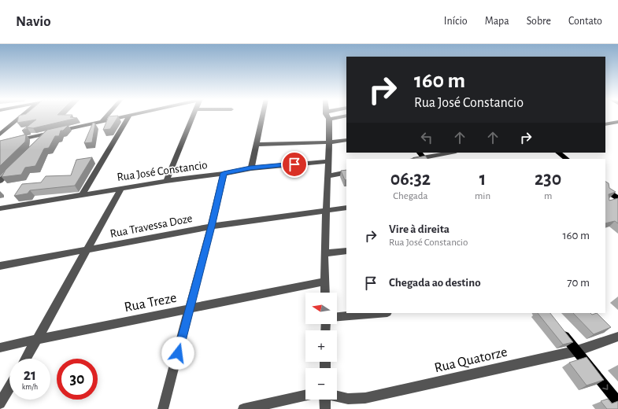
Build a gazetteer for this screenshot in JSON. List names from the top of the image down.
{
  "streets": {
    "street": [
      "Rua José Constancio",
      "Rua Travessa Doze",
      "Rua Treze",
      "Rua Quatorze"
    ]
  },
  "north": "left",
  "page": {
    "header": "Navio",
    "nav": [
      "Início",
      "Mapa",
      "Sobre",
      "Contato"
    ],
    "turn": ["160 m", "Rua José Constancio"],
    "eta": [
      "06:32",
      "Chegada",
      "1",
      "min",
      "230",
      "m"
    ],
    "list": [
      {
        "name": "Vire à direita",
        "note": "Rua José Constancio",
        "value": "160 m"
      },
      {
        "name": "Chegada ao destino",
        "value": "70 m"
      }
    ],
    "map_buttons": ["+", "−"],
    "speed": "21 km/h",
    "limit": "30"
  }
}
